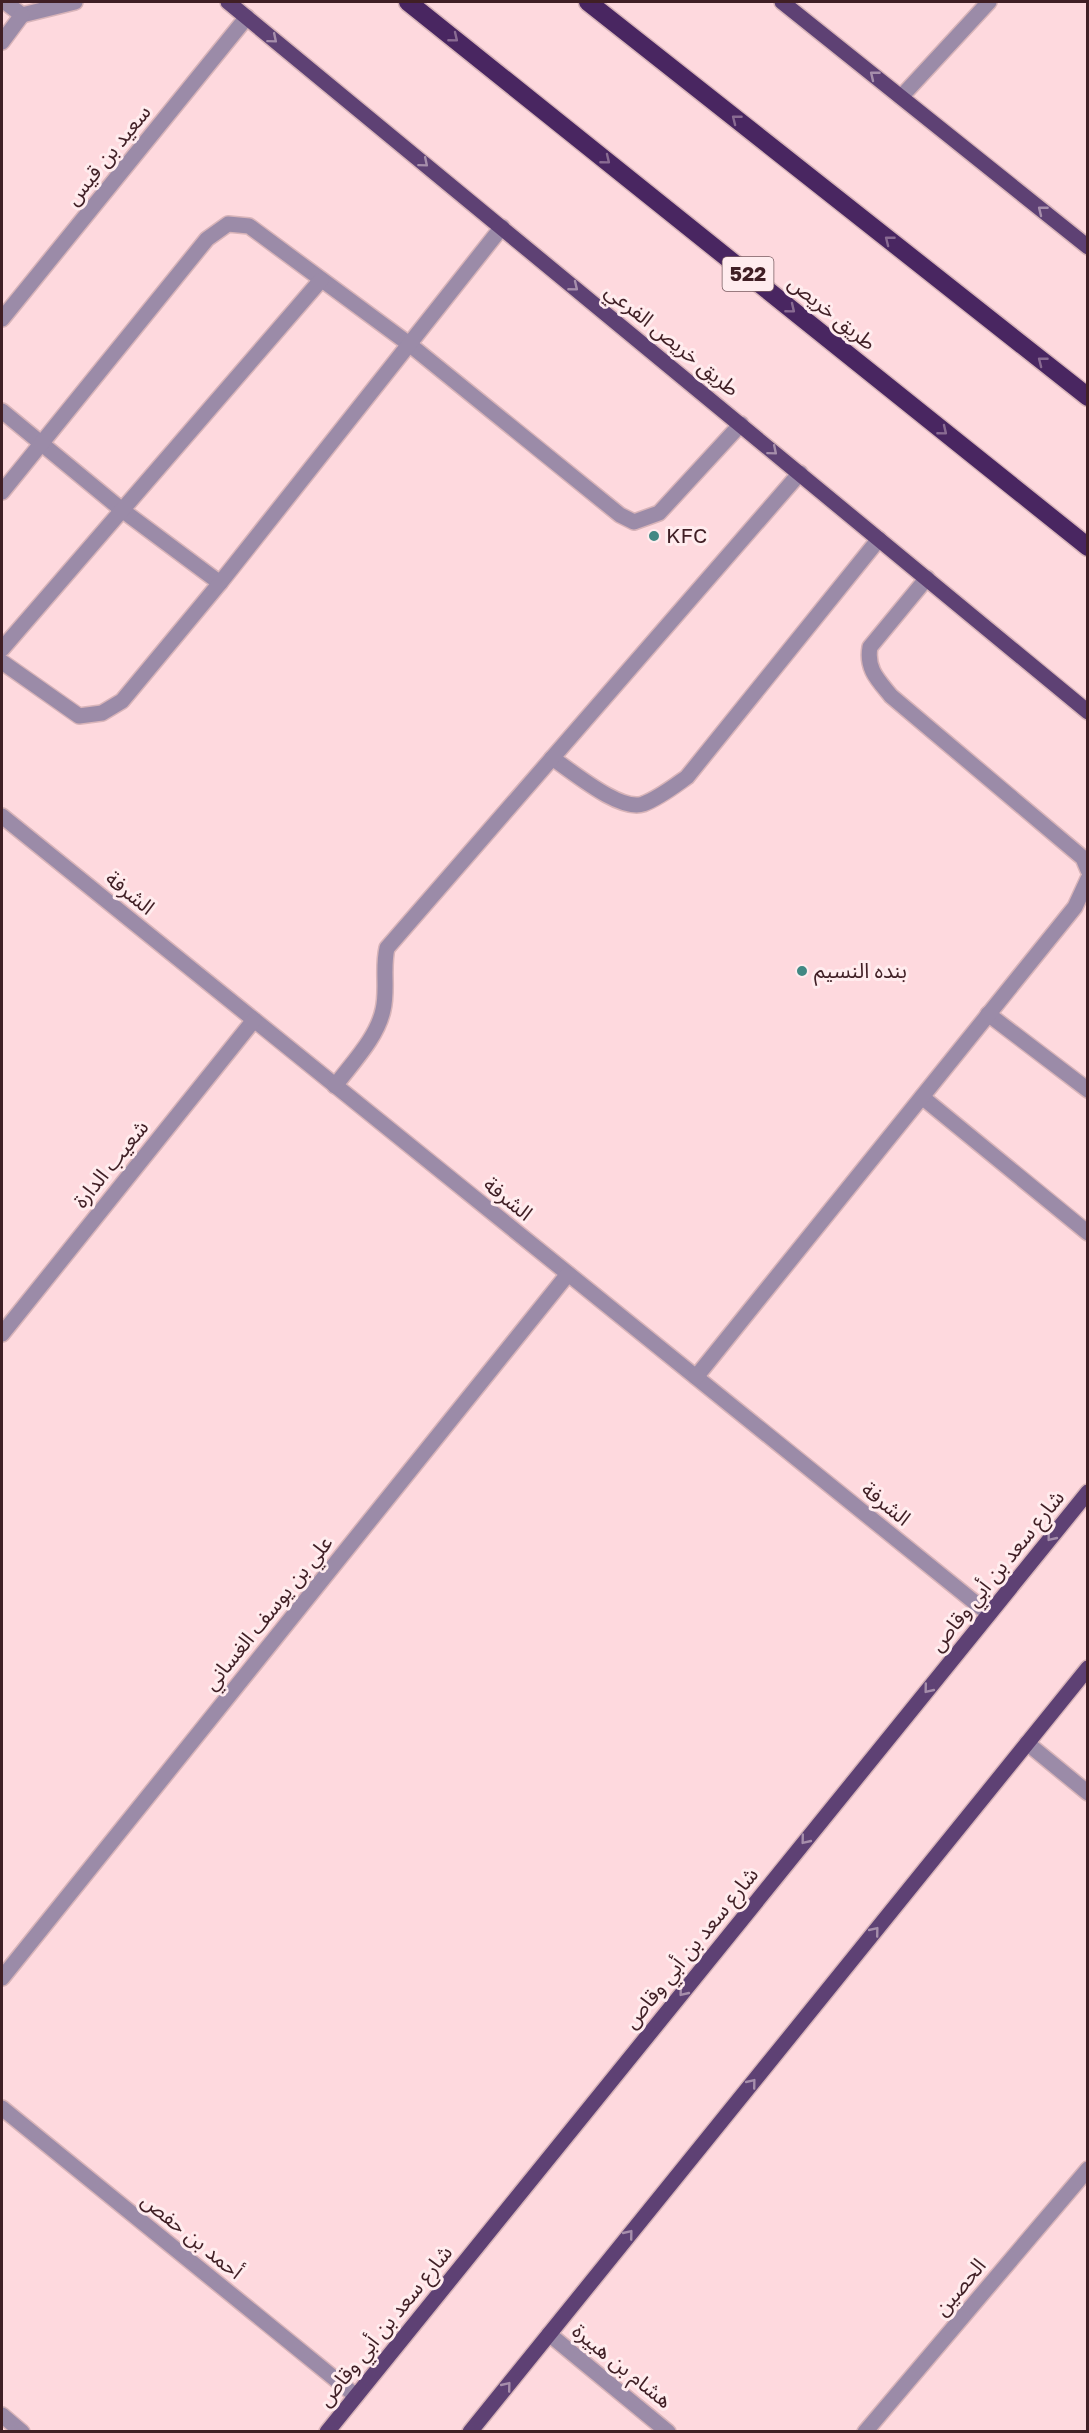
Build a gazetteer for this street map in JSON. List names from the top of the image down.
{
  "streets": {
    "highway": ["522", "طريق خريص"],
    "main road": ["طريق خريص الفرعي", "شارع سعد بن أبي وقاص"],
    "street": [
      "سعيد بن قيس",
      "الشرفة",
      "شعيب الدارة",
      "علي بن يوسف الغساني",
      "أحمد بن حفص",
      "الحصين",
      "هشام بن هبيرة"
    ]
  },
  "crossings": [
    ["سعيد بن قيس", "طريق خريص الفرعي"],
    ["الشرفة", "شعيب الدارة"],
    ["الشرفة", "شارع سعد بن أبي وقاص"],
    ["الشرفة", "علي بن يوسف الغساني"],
    ["شارع سعد بن أبي وقاص", "أحمد بن حفص"]
  ],
  "one_way": ["طريق خريص الفرعي"],
  "places": ["KFC", "بنده النسيم"]
}
